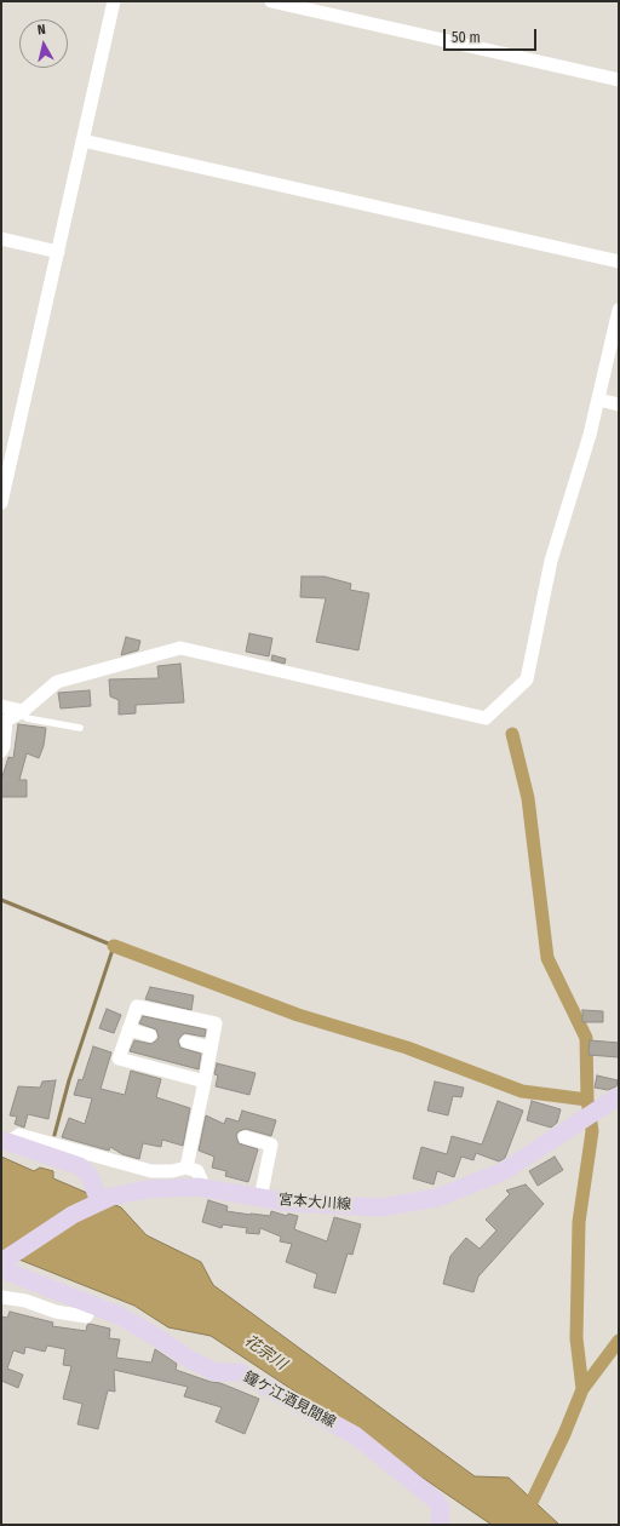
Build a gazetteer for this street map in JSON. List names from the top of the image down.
{
  "streets": {
    "main road": ["宮本大川線", "鐘ケ江酒見間線"]
  },
  "crossings": [
    ["宮本大川線", "鐘ケ江酒見間線"]
  ],
  "water": ["花宗川"],
  "scale_bar": "50 m",
  "north": "top"
}
